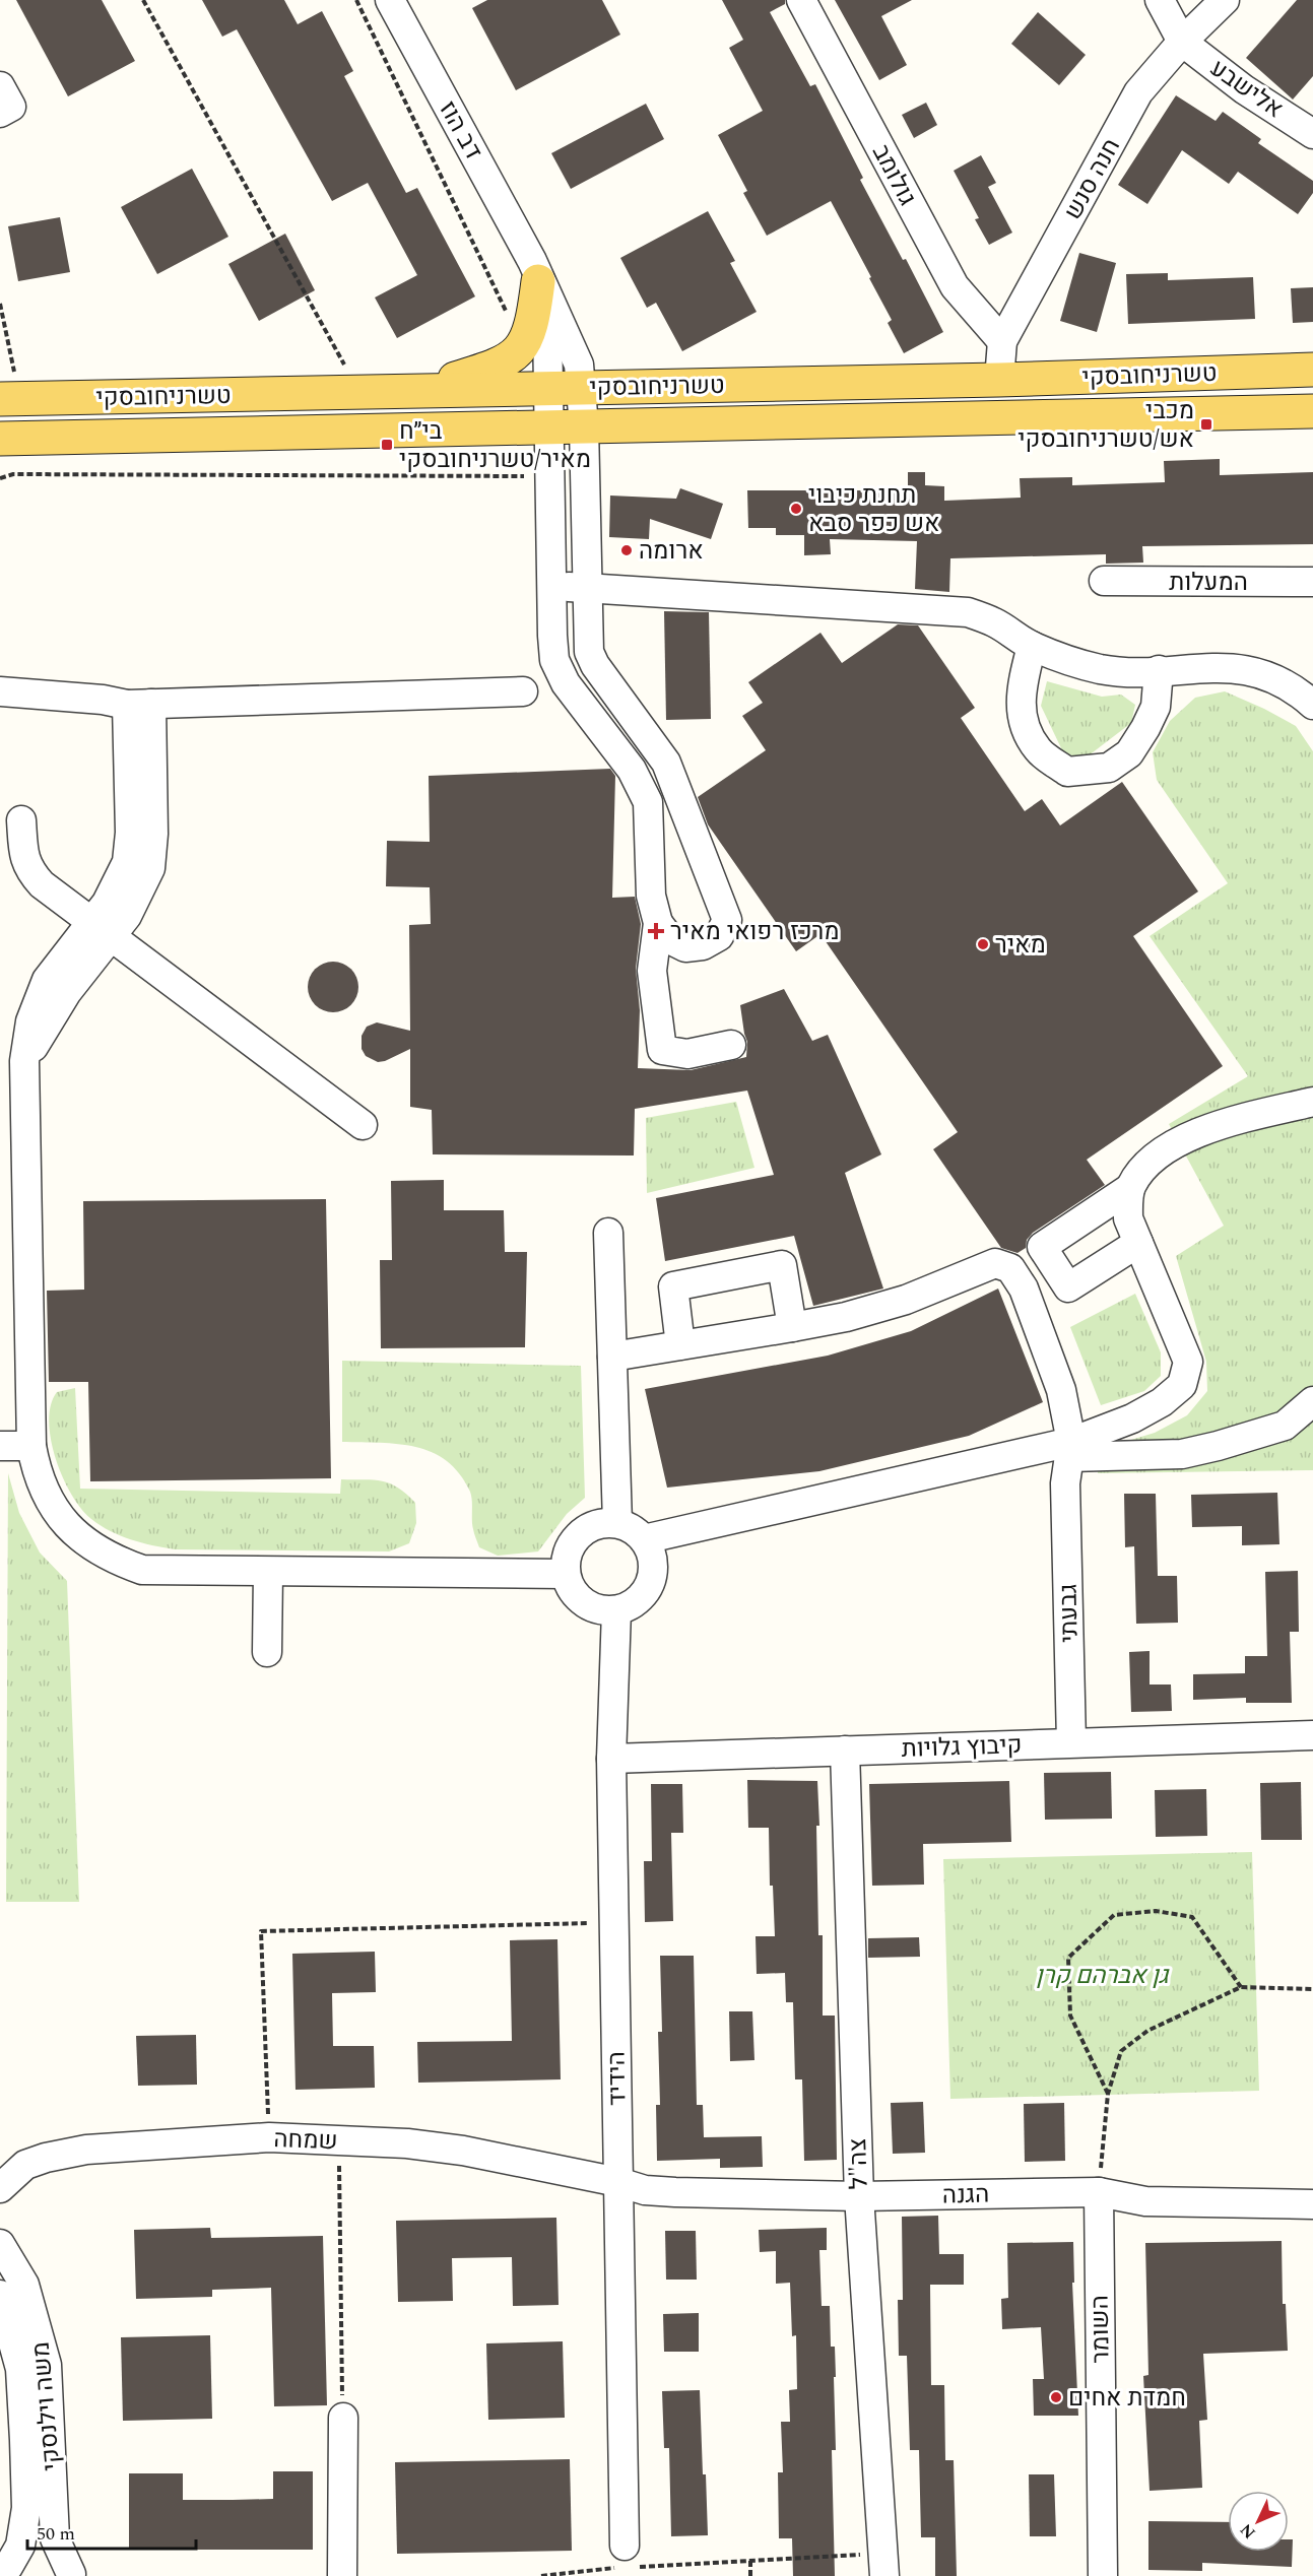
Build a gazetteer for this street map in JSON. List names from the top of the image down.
{
  "streets": {
    "main road": ["טשרניחובסקי"],
    "street": [
      "אלישבע",
      "דב הוז",
      "גולומב",
      "חנה סנש",
      "המעלות",
      "גבעתי",
      "קיבוץ גלויות",
      "הידיד",
      "שמחה",
      "צה\"ל",
      "הגנה",
      "השומר",
      "משה וילנסקי"
    ]
  },
  "crossings": [
    ["אלישבע", "חנה סנש"],
    ["דב הוז", "טשרניחובסקי"],
    ["גולומב", "חנה סנש"],
    ["חנה סנש", "טשרניחובסקי"],
    ["גבעתי", "קיבוץ גלויות"],
    ["קיבוץ גלויות", "הידיד"],
    ["קיבוץ גלויות", "צה\"ל"],
    ["הידיד", "שמחה"],
    ["הידיד", "הגנה"],
    ["שמחה", "הגנה"],
    ["צה\"ל", "הגנה"],
    ["הגנה", "השומר"]
  ],
  "parks": ["גן אברהם קרן"],
  "places": {
    "transit": ["מכבי אש/טשרניחובסקי", "בי״ח מאיר/טשרניחובסקי"],
    "other": [
      "תחנת כיבוי אש כפר סבא",
      "ארומה",
      "מאיר",
      "חמדת אחים"
    ],
    "health": ["מרכז רפואי מאיר"]
  },
  "scale_bar": "50 m",
  "north": "bottom left"
}
